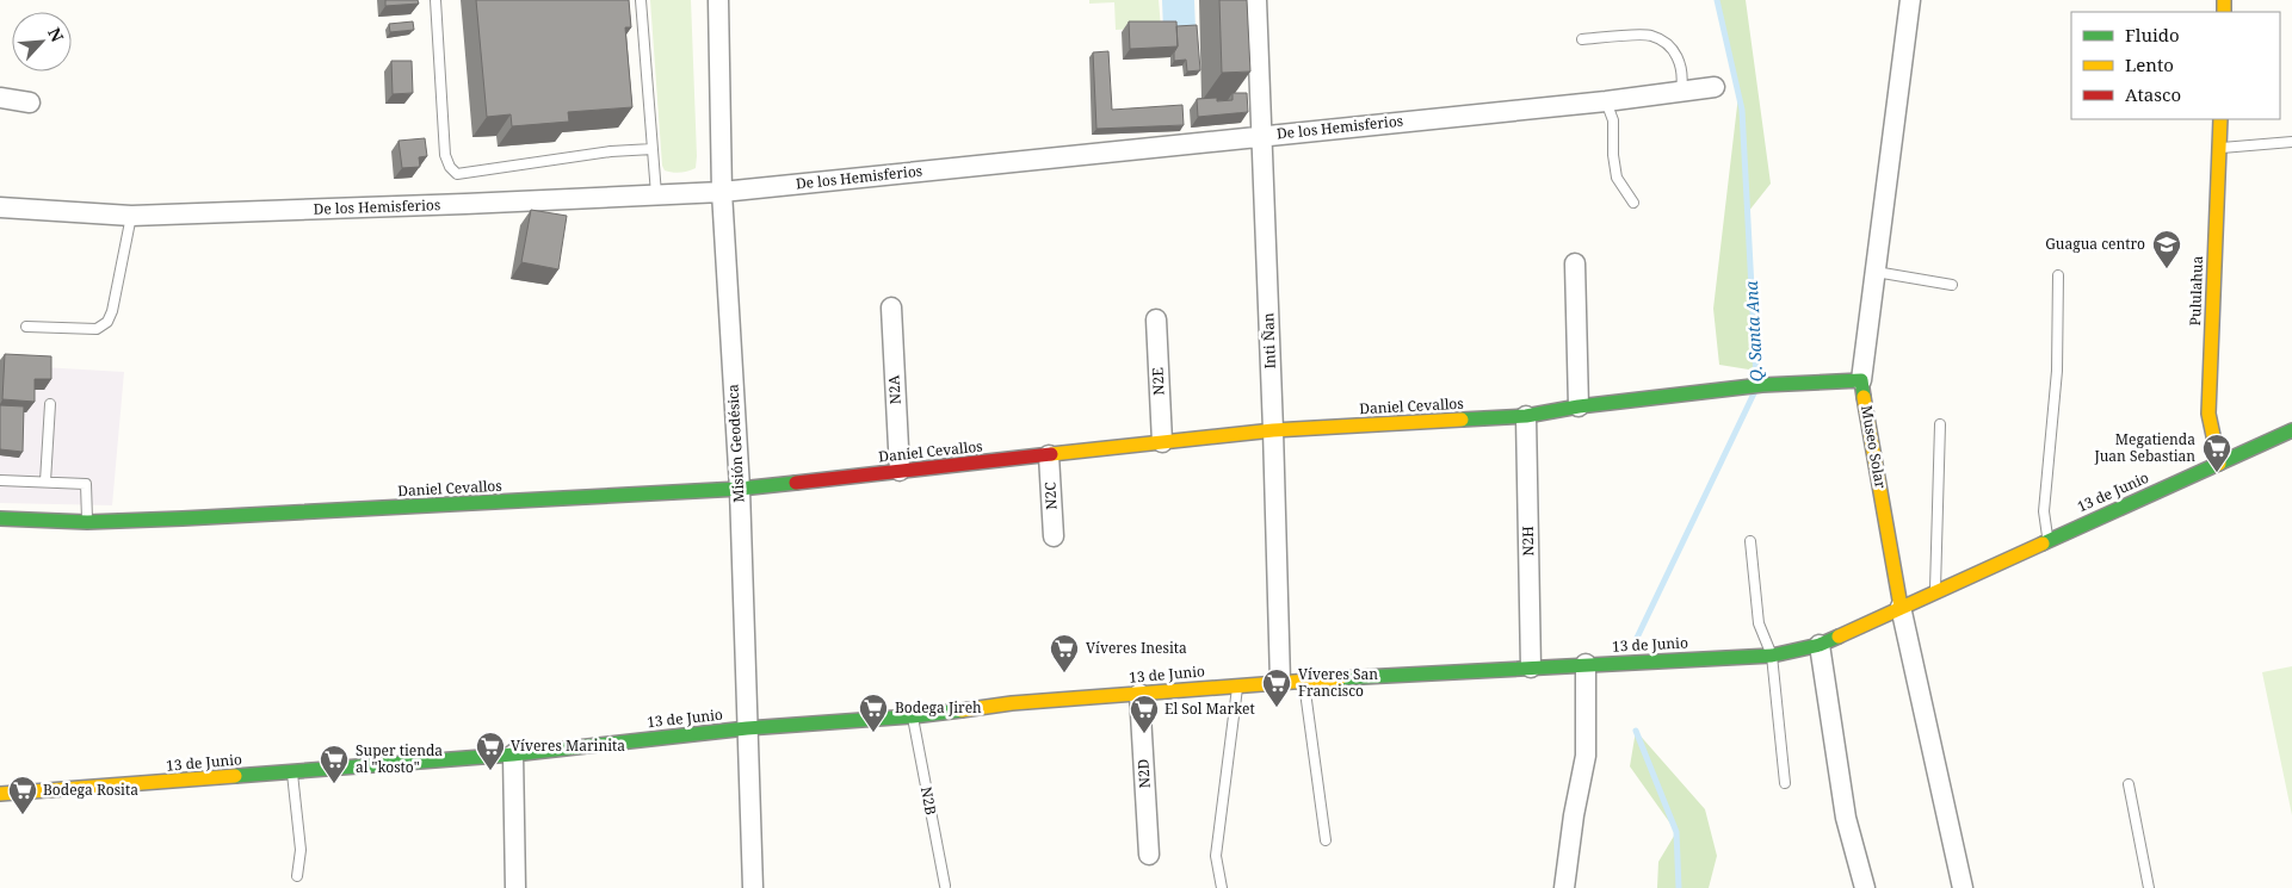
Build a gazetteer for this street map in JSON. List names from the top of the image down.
{
  "streets": {
    "street": [
      "De los Hemisferios",
      "Pululahua",
      "Inti Ñan",
      "N2E",
      "N2A",
      "Daniel Cevallos",
      "Misión Geodésica",
      "Museo Solar",
      "13 de Junio",
      "N2C",
      "N2H",
      "N2D"
    ],
    "lane": ["N2B"]
  },
  "crossings": [
    ["De los Hemisferios", "Inti Ñan"],
    ["De los Hemisferios", "Misión Geodésica"],
    ["Pululahua", "13 de Junio"],
    ["Inti Ñan", "Daniel Cevallos"],
    ["Inti Ñan", "13 de Junio"],
    ["N2E", "Daniel Cevallos"],
    ["N2A", "Daniel Cevallos"],
    ["Daniel Cevallos", "Misión Geodésica"],
    ["Daniel Cevallos", "Museo Solar"],
    ["Daniel Cevallos", "N2C"],
    ["Daniel Cevallos", "N2H"],
    ["Misión Geodésica", "13 de Junio"],
    ["Museo Solar", "13 de Junio"],
    ["13 de Junio", "N2H"],
    ["13 de Junio", "N2D"],
    ["13 de Junio", "N2B"]
  ],
  "water": ["Q. Santa Ana"],
  "places": {
    "school or university": ["Guagua centro"],
    "supermarket": [
      "Megatienda Juan Sebastian",
      "Víveres Inesita",
      "Víveres San Francisco",
      "Bodega Jireh",
      "El Sol Market",
      "Víveres Marinita",
      "Super tienda al \"kosto\"",
      "Bodega Rosita"
    ]
  },
  "legend": ["Fluido", "Lento", "Atasco"],
  "north": "top right"
}
